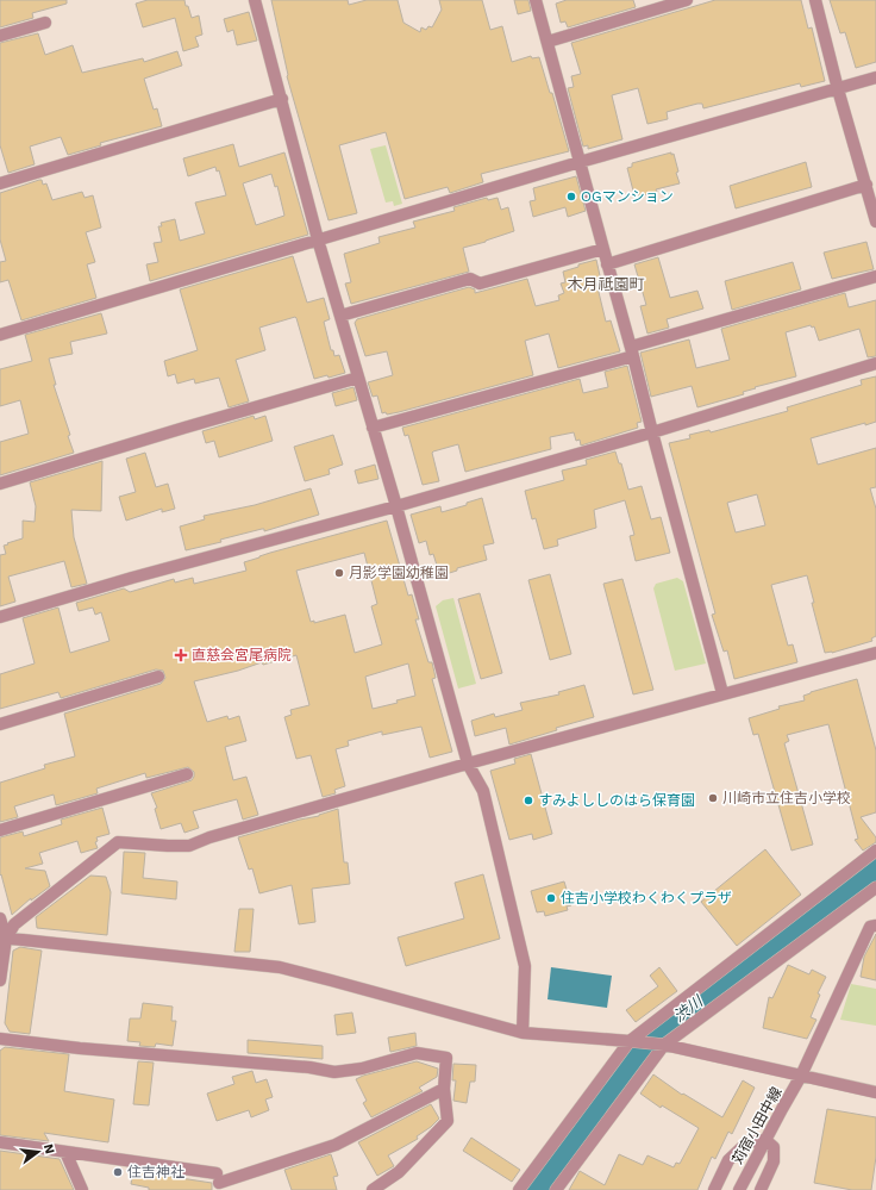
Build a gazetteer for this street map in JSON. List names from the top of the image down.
{
  "streets": {
    "street": ["苅宿小田中線"]
  },
  "districts": ["木月祗園町"],
  "water": ["渋川"],
  "places": {
    "other": [
      "OGマンション",
      "月影学園幼稚園",
      "川崎市立住吉小学校",
      "すみよししのはら保育園",
      "住吉小学校わくわくプラザ",
      "住吉神社"
    ],
    "health": ["直慈会宮尾病院"]
  },
  "north": "right"
}
